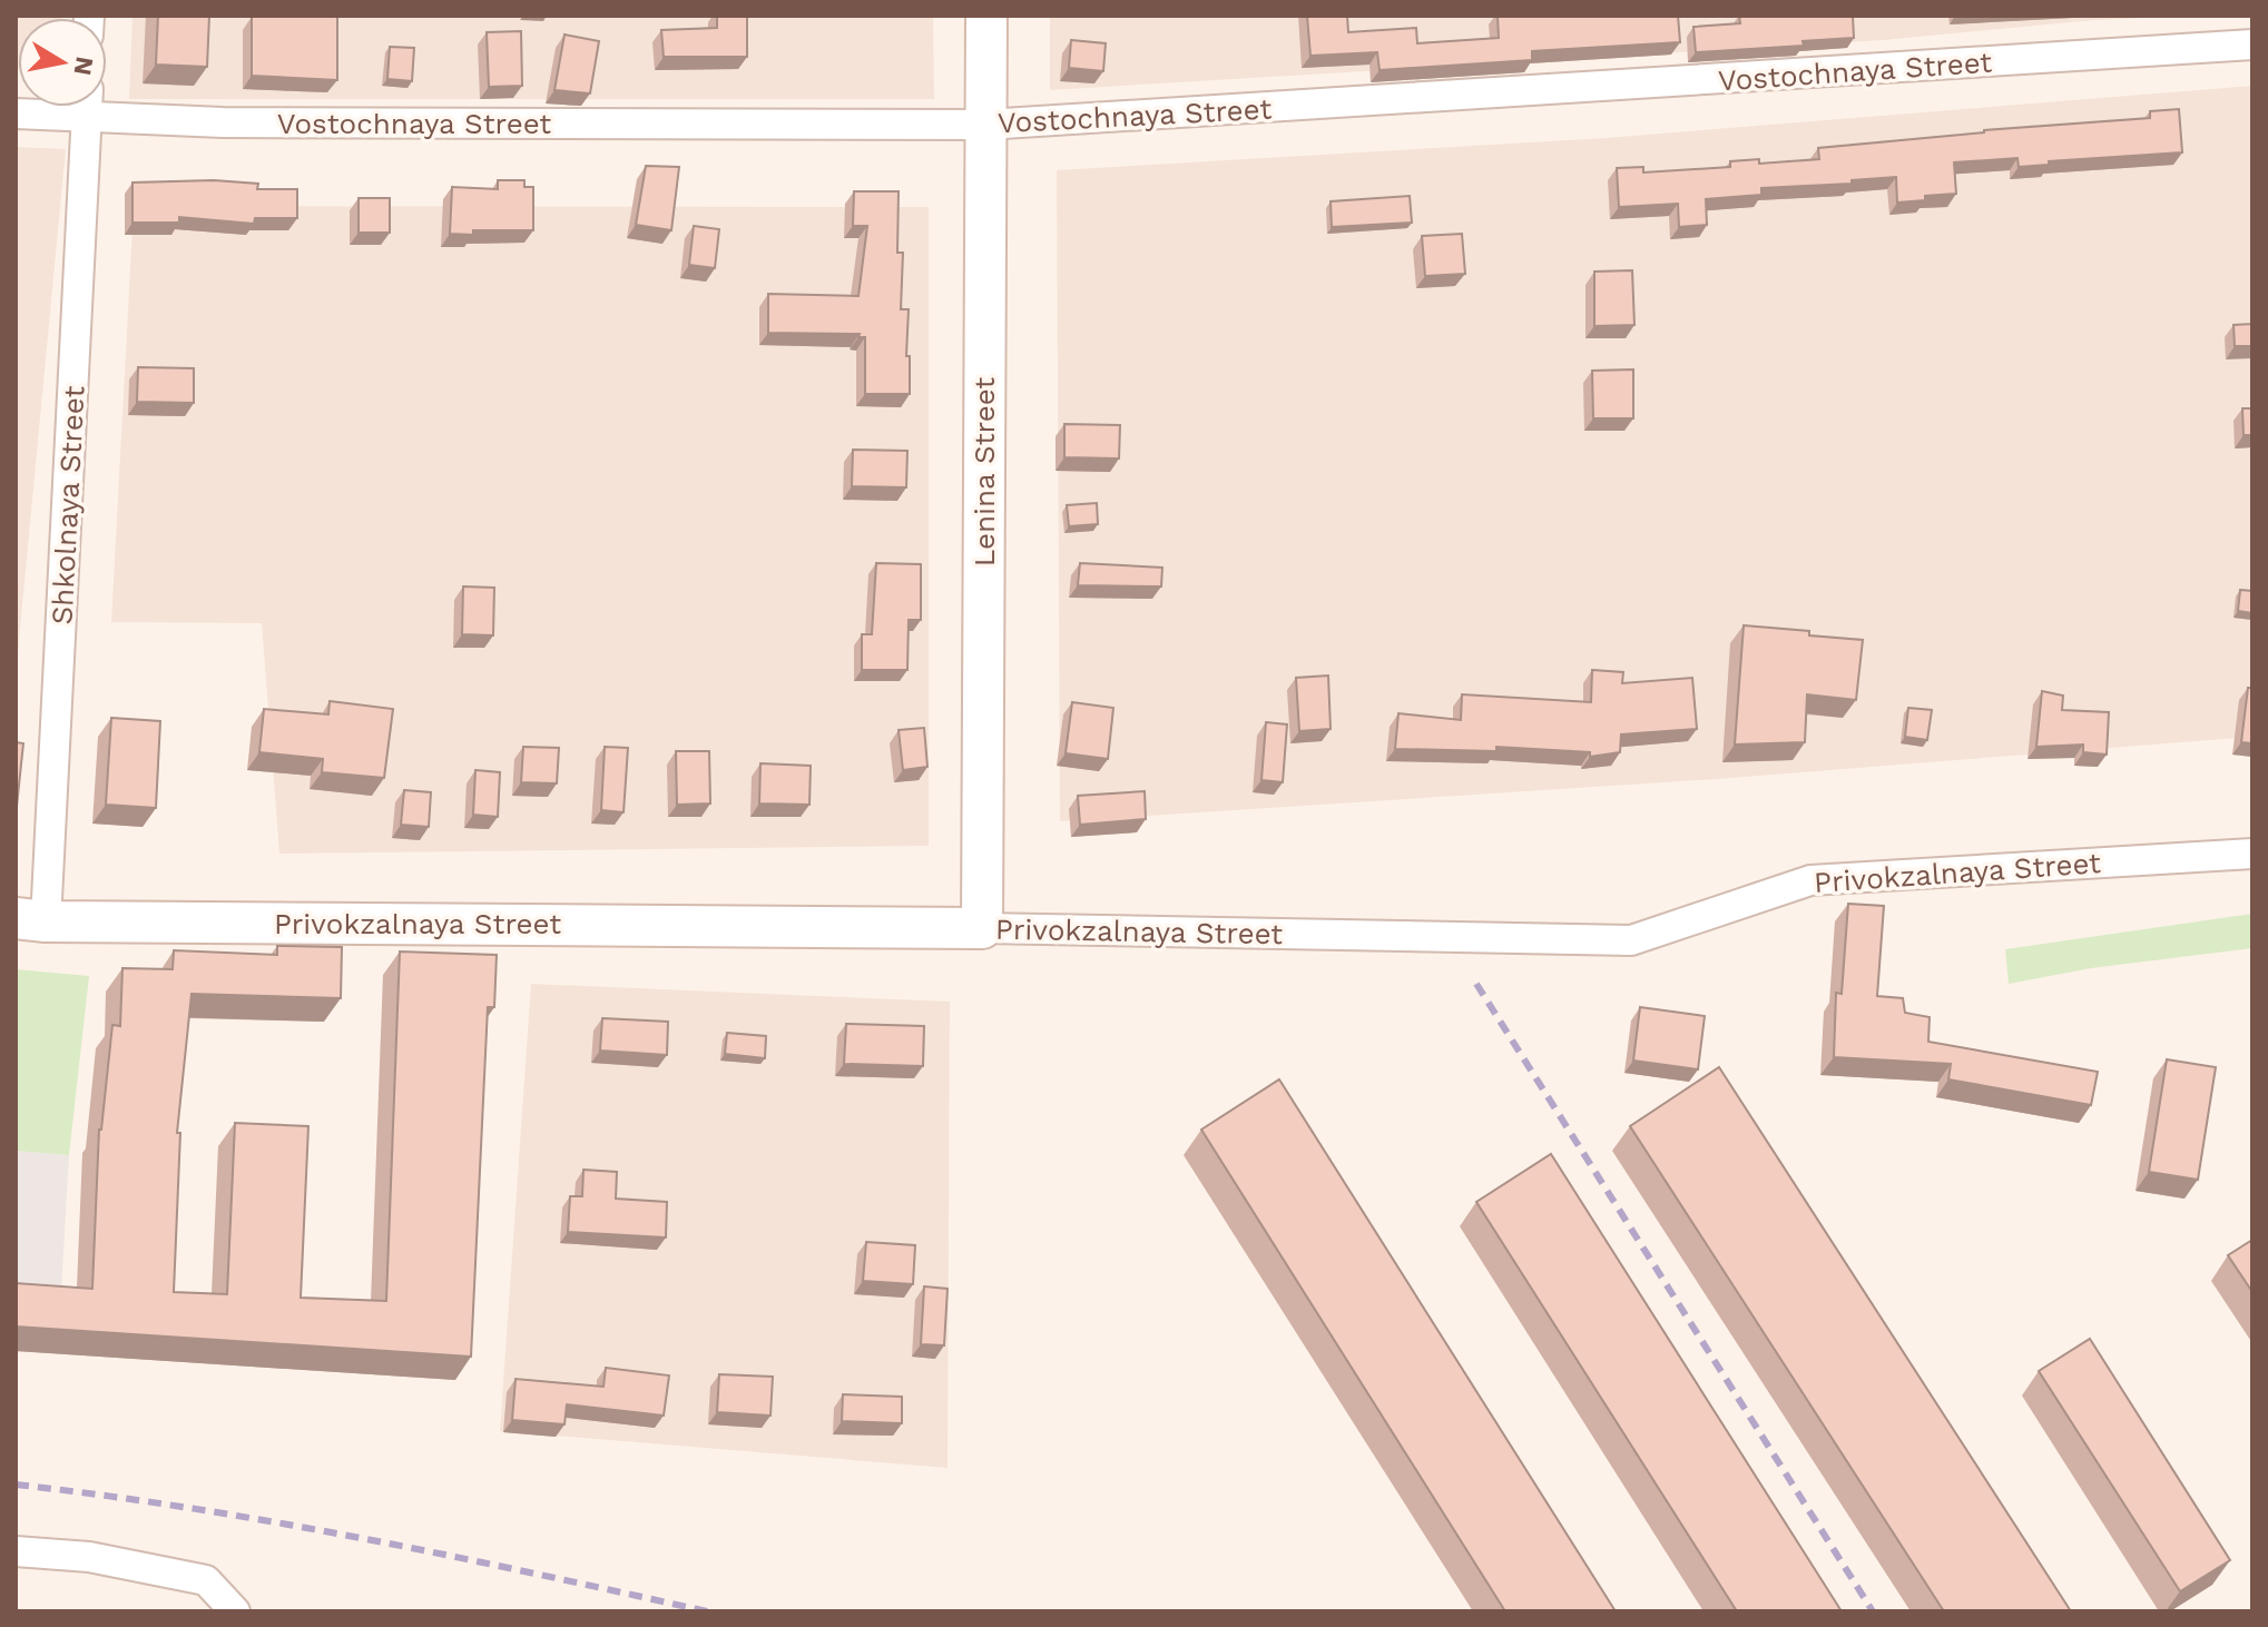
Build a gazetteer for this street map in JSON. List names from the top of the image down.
{
  "streets": {
    "street": [
      "Vostochnaya Street",
      "Lenina Street",
      "Shkolnaya Street",
      "Privokzalnaya Street"
    ]
  },
  "crossings": [
    ["Vostochnaya Street", "Lenina Street"],
    ["Lenina Street", "Privokzalnaya Street"],
    ["Shkolnaya Street", "Privokzalnaya Street"]
  ],
  "north": "right"
}
